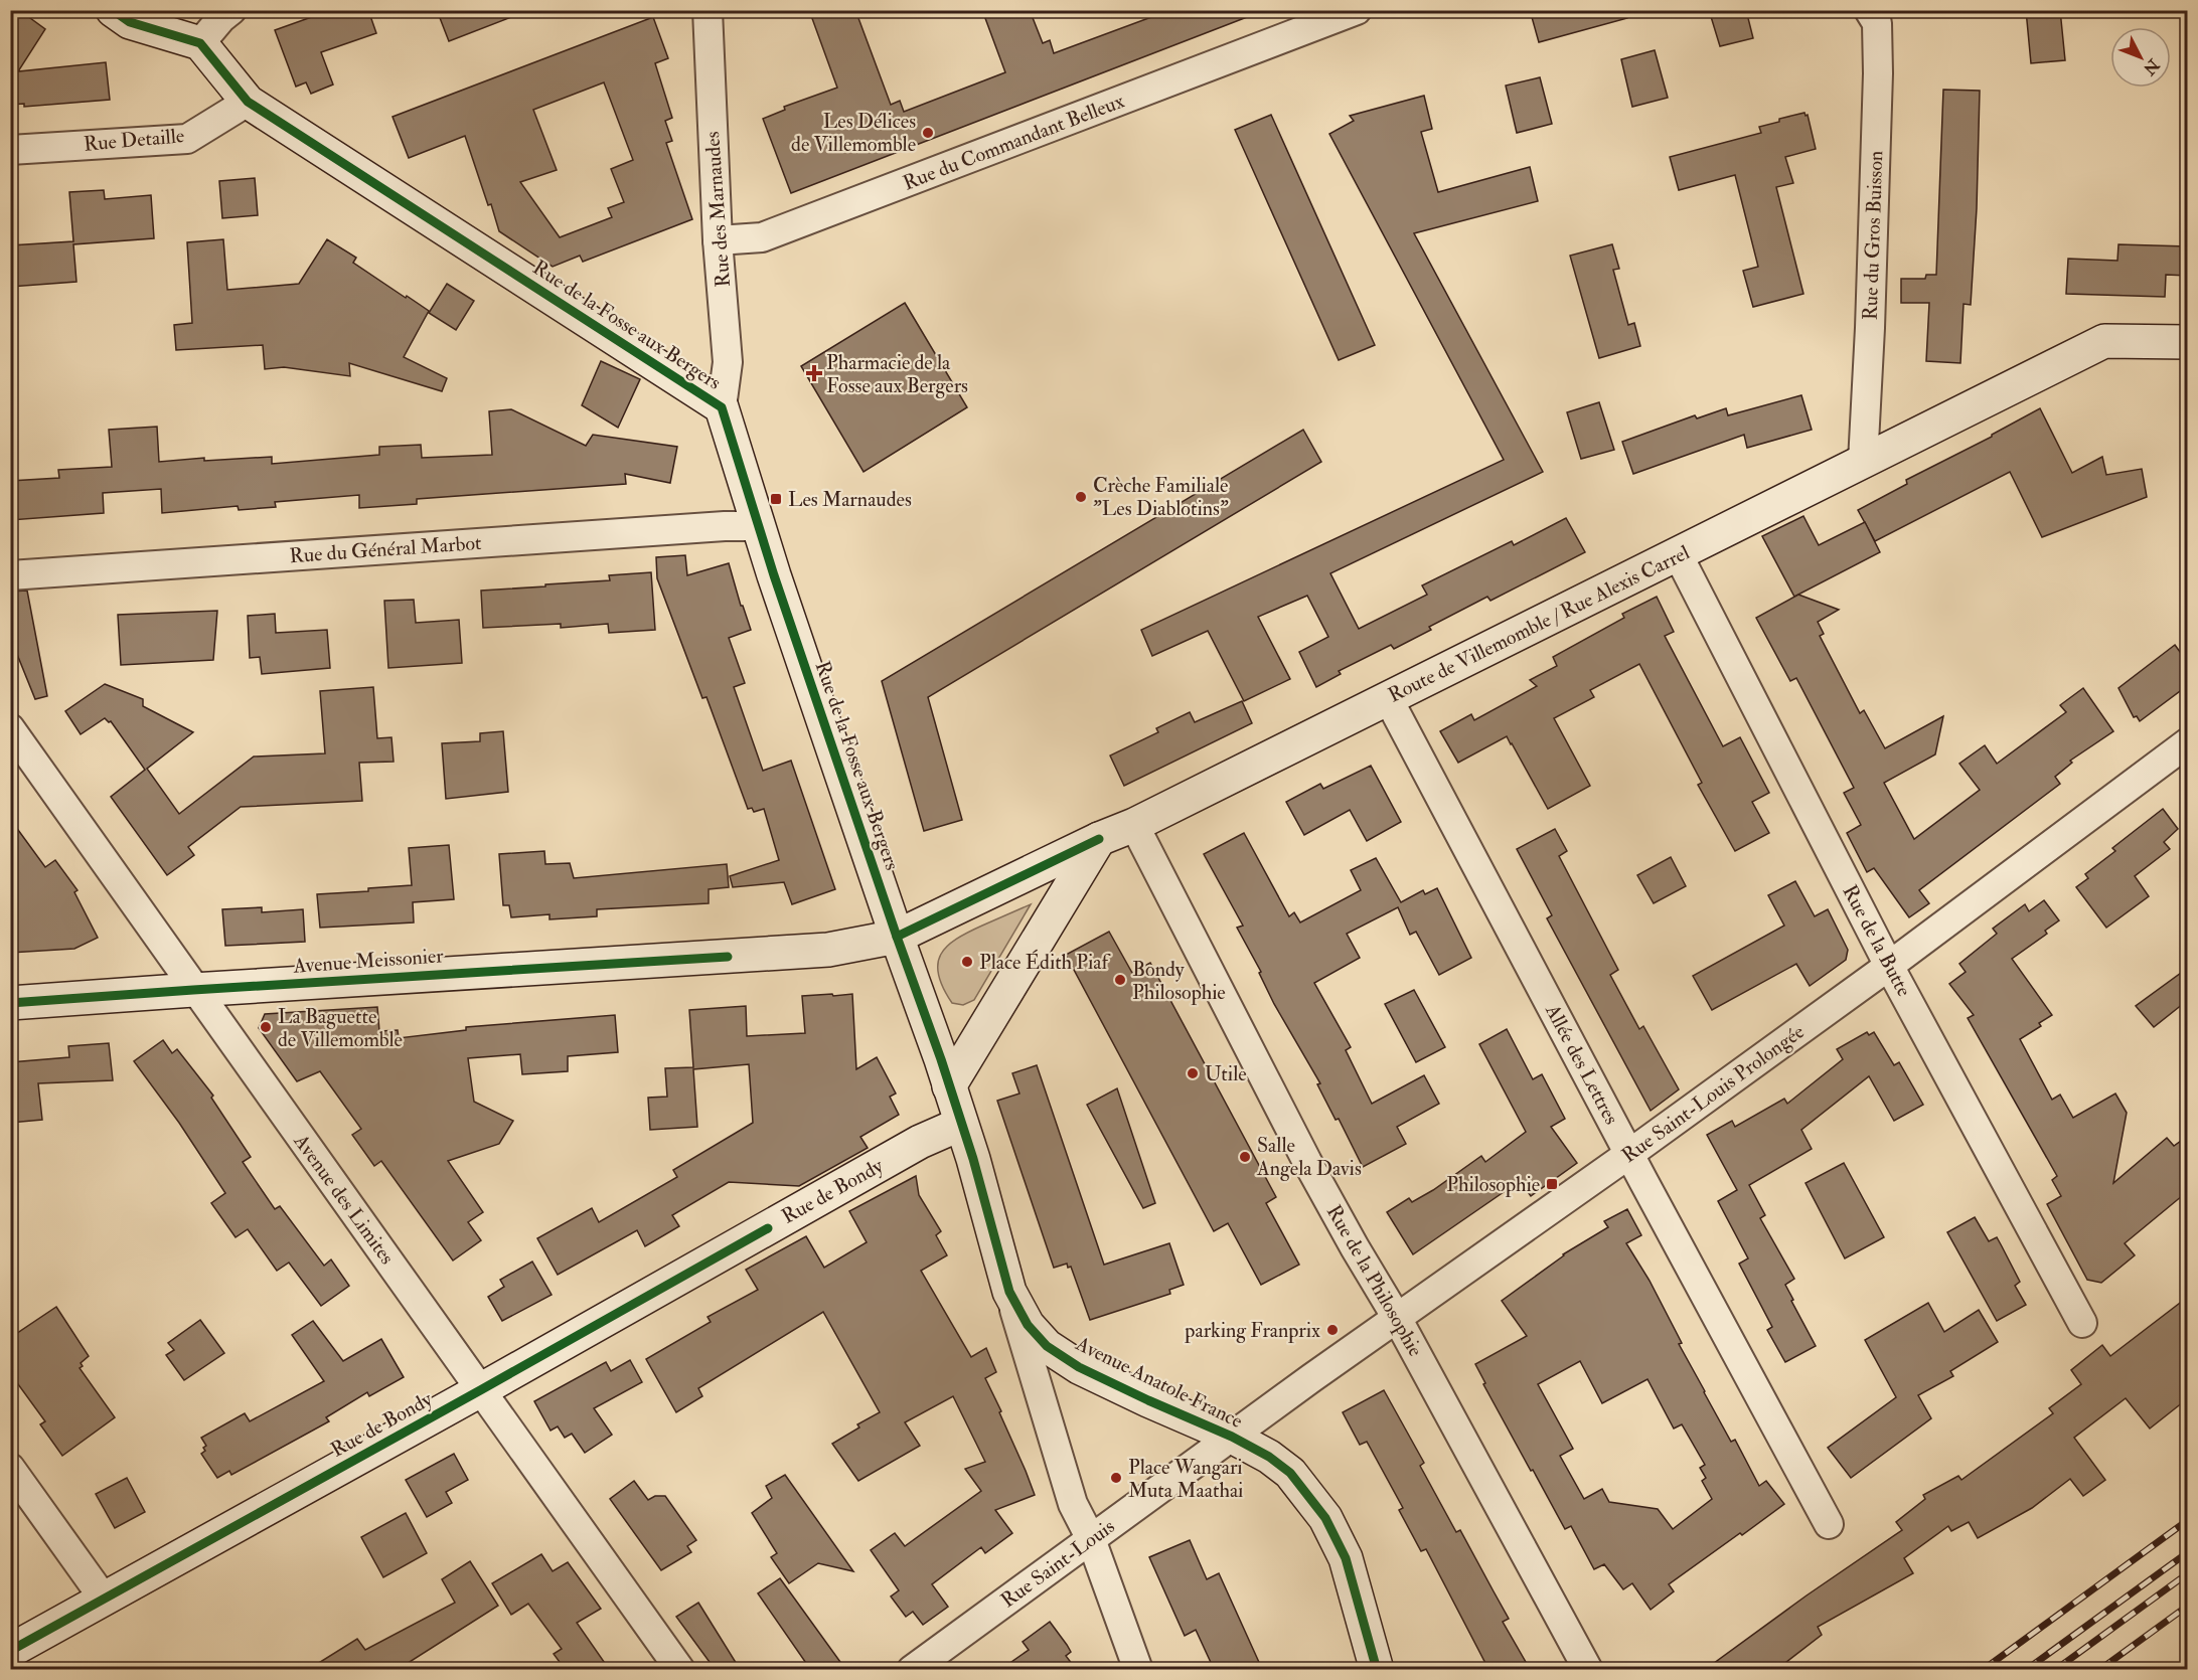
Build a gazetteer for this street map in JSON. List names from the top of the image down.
{
  "streets": {
    "street": [
      "Rue Detaille",
      "Rue du Commandant Belleux",
      "Rue des Marnaudes",
      "Rue du Gros Buisson",
      "Rue de la Fosse aux Bergers",
      "Rue du Général Marbot",
      "Route de Villemomble / Rue Alexis Carrel",
      "Rue de la Butte",
      "Avenue Meissonier",
      "Allée des Lettres",
      "Rue Saint-Louis Prolongée",
      "Rue de Bondy",
      "Avenue des Limites",
      "Rue de la Philosophie",
      "Avenue Anatole France",
      "Rue Saint-Louis"
    ]
  },
  "crossings": [
    ["Rue Detaille", "Rue de la Fosse aux Bergers"],
    ["Rue du Commandant Belleux", "Rue des Marnaudes"],
    ["Rue des Marnaudes", "Rue de la Fosse aux Bergers"],
    ["Rue du Gros Buisson", "Route de Villemomble / Rue Alexis Carrel"],
    ["Rue de la Fosse aux Bergers", "Rue du Général Marbot"],
    ["Rue de la Fosse aux Bergers", "Route de Villemomble / Rue Alexis Carrel"],
    ["Rue de la Fosse aux Bergers", "Avenue Meissonier"],
    ["Rue de la Fosse aux Bergers", "Avenue Anatole France"],
    ["Route de Villemomble / Rue Alexis Carrel", "Rue de la Butte"],
    ["Route de Villemomble / Rue Alexis Carrel", "Avenue Meissonier"],
    ["Route de Villemomble / Rue Alexis Carrel", "Allée des Lettres"],
    ["Route de Villemomble / Rue Alexis Carrel", "Rue de la Philosophie"],
    ["Route de Villemomble / Rue Alexis Carrel", "Avenue Anatole France"],
    ["Rue de la Butte", "Rue Saint-Louis Prolongée"],
    ["Avenue Meissonier", "Avenue des Limites"],
    ["Avenue Meissonier", "Avenue Anatole France"],
    ["Allée des Lettres", "Rue Saint-Louis Prolongée"],
    ["Rue Saint-Louis Prolongée", "Rue de la Philosophie"],
    ["Rue Saint-Louis Prolongée", "Avenue Anatole France"],
    ["Rue Saint-Louis Prolongée", "Rue Saint-Louis"],
    ["Rue de Bondy", "Avenue des Limites"],
    ["Rue de Bondy", "Avenue Anatole France"],
    ["Avenue Anatole France", "Rue Saint-Louis"]
  ],
  "places": {
    "other": [
      "Les Délices de Villemomble",
      "Crèche Familiale \"Les Diablotins\"",
      "Place Édith Piaf",
      "Bondy Philosophie",
      "La Baguette de Villemomble",
      "Utile",
      "Salle Angela Davis",
      "parking Franprix",
      "Place Wangari Muta Maathai"
    ],
    "health": ["Pharmacie de la Fosse aux Bergers"],
    "transit": ["Les Marnaudes", "Philosophie"]
  },
  "north": "bottom right"
}
